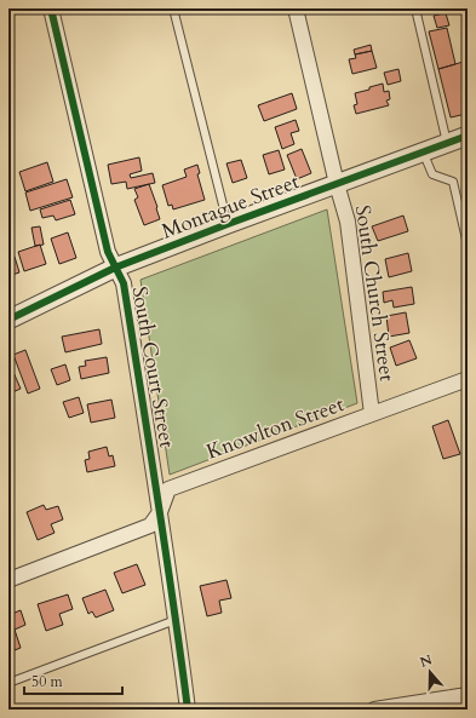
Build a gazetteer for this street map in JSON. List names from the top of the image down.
{
  "streets": {
    "street": [
      "Montague Street",
      "South Church Street",
      "South Court Street",
      "Knowlton Street"
    ]
  },
  "crossings": [
    ["Montague Street", "South Church Street"],
    ["Montague Street", "South Court Street"],
    ["South Church Street", "Knowlton Street"],
    ["South Court Street", "Knowlton Street"]
  ],
  "scale_bar": "50 m",
  "north": "top"
}
